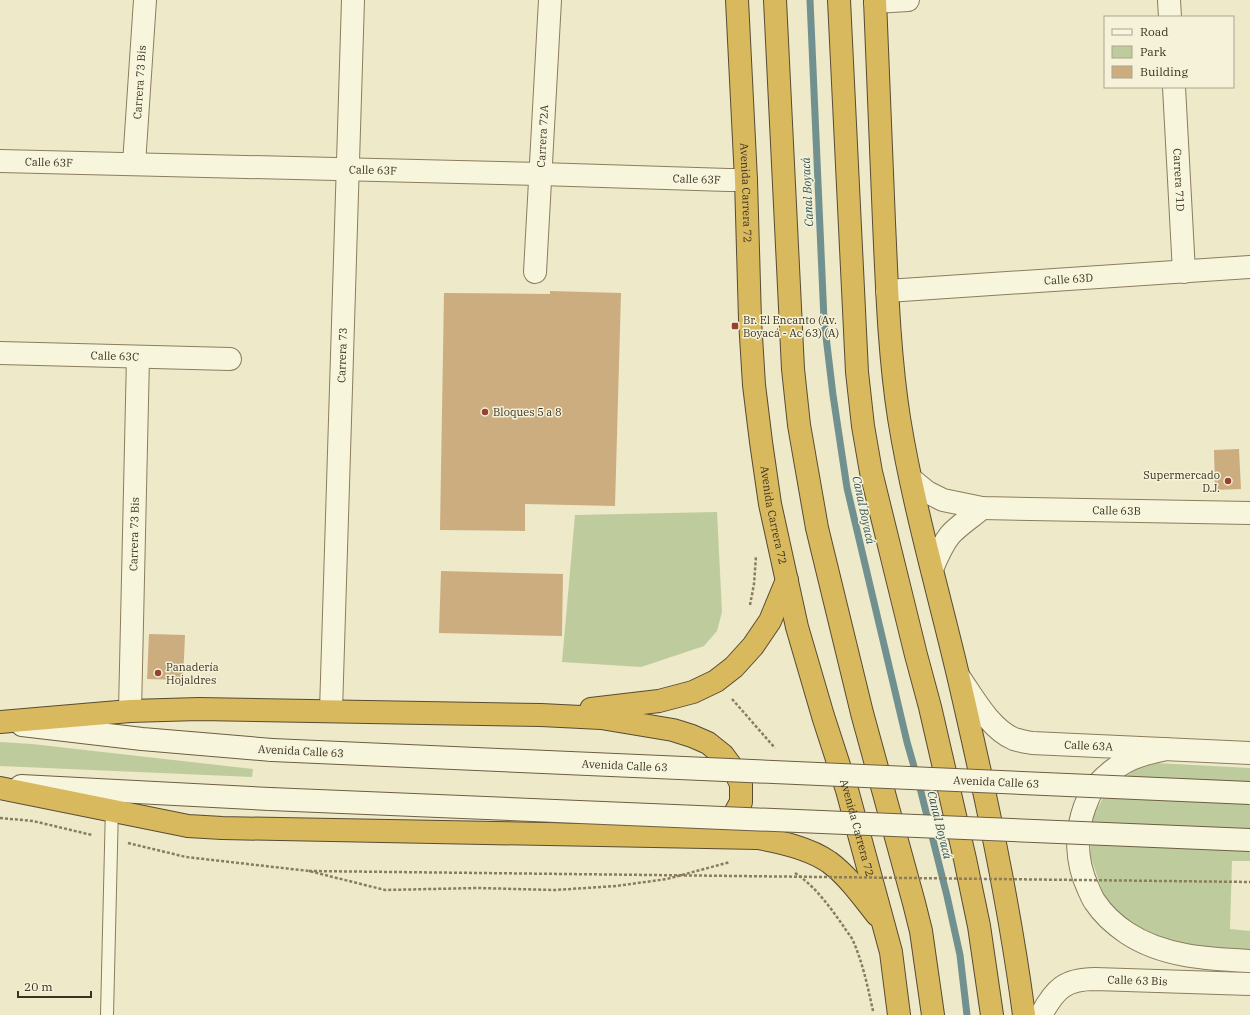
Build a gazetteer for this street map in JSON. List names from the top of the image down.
{
  "streets": {
    "highway": ["Avenida Carrera 72"],
    "street": [
      "Carrera 73 Bis",
      "Carrera 72A",
      "Calle 63F",
      "Carrera 71D",
      "Calle 63D",
      "Carrera 73",
      "Calle 63C",
      "Calle 63B",
      "Calle 63A",
      "Avenida Calle 63",
      "Calle 63 Bis"
    ]
  },
  "crossings": [
    ["Carrera 73 Bis", "Calle 63F"],
    ["Carrera 73 Bis", "Calle 63C"],
    ["Carrera 72A", "Calle 63F"],
    ["Calle 63F", "Avenida Carrera 72"],
    ["Calle 63F", "Carrera 73"],
    ["Carrera 71D", "Calle 63D"]
  ],
  "water": ["Canal Boyacá"],
  "places": {
    "transit": ["Br. El Encanto (Av. Boyacá - Ac 63) (A)"],
    "other": ["Bloques 5 a 8", "Supermercado D.J.", "Panadería Hojaldres"]
  },
  "legend": ["Road", "Park", "Building"],
  "scale_bar": "20 m"
}
